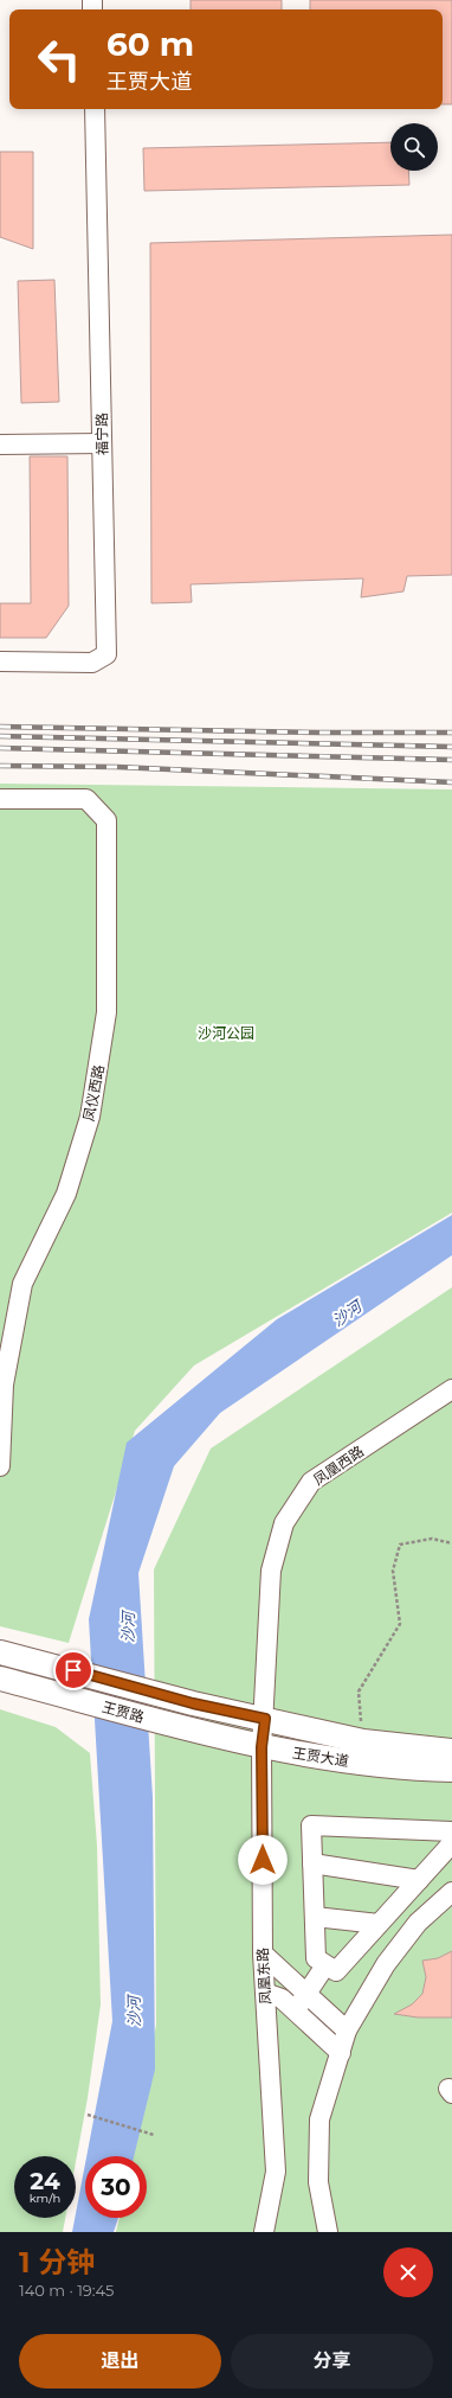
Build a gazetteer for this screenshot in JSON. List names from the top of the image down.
{
  "streets": {
    "main road": ["王贾路", "王贾大道"],
    "street": [
      "福宁路",
      "凤仪西路",
      "凤凰西路",
      "凤凰东路"
    ]
  },
  "crossings": [
    ["凤凰西路", "王贾大道"],
    ["凤凰西路", "凤凰东路"],
    ["王贾路", "王贾大道"],
    ["王贾大道", "凤凰东路"]
  ],
  "water": ["沙河"],
  "parks": ["沙河公园"],
  "page": {
    "turn": ["60 m", "王贾大道"],
    "speed": "24 km/h",
    "limit": "30",
    "heading": ["1 分钟", "140 m · 19:45"],
    "buttons": ["退出", "分享"]
  }
}
